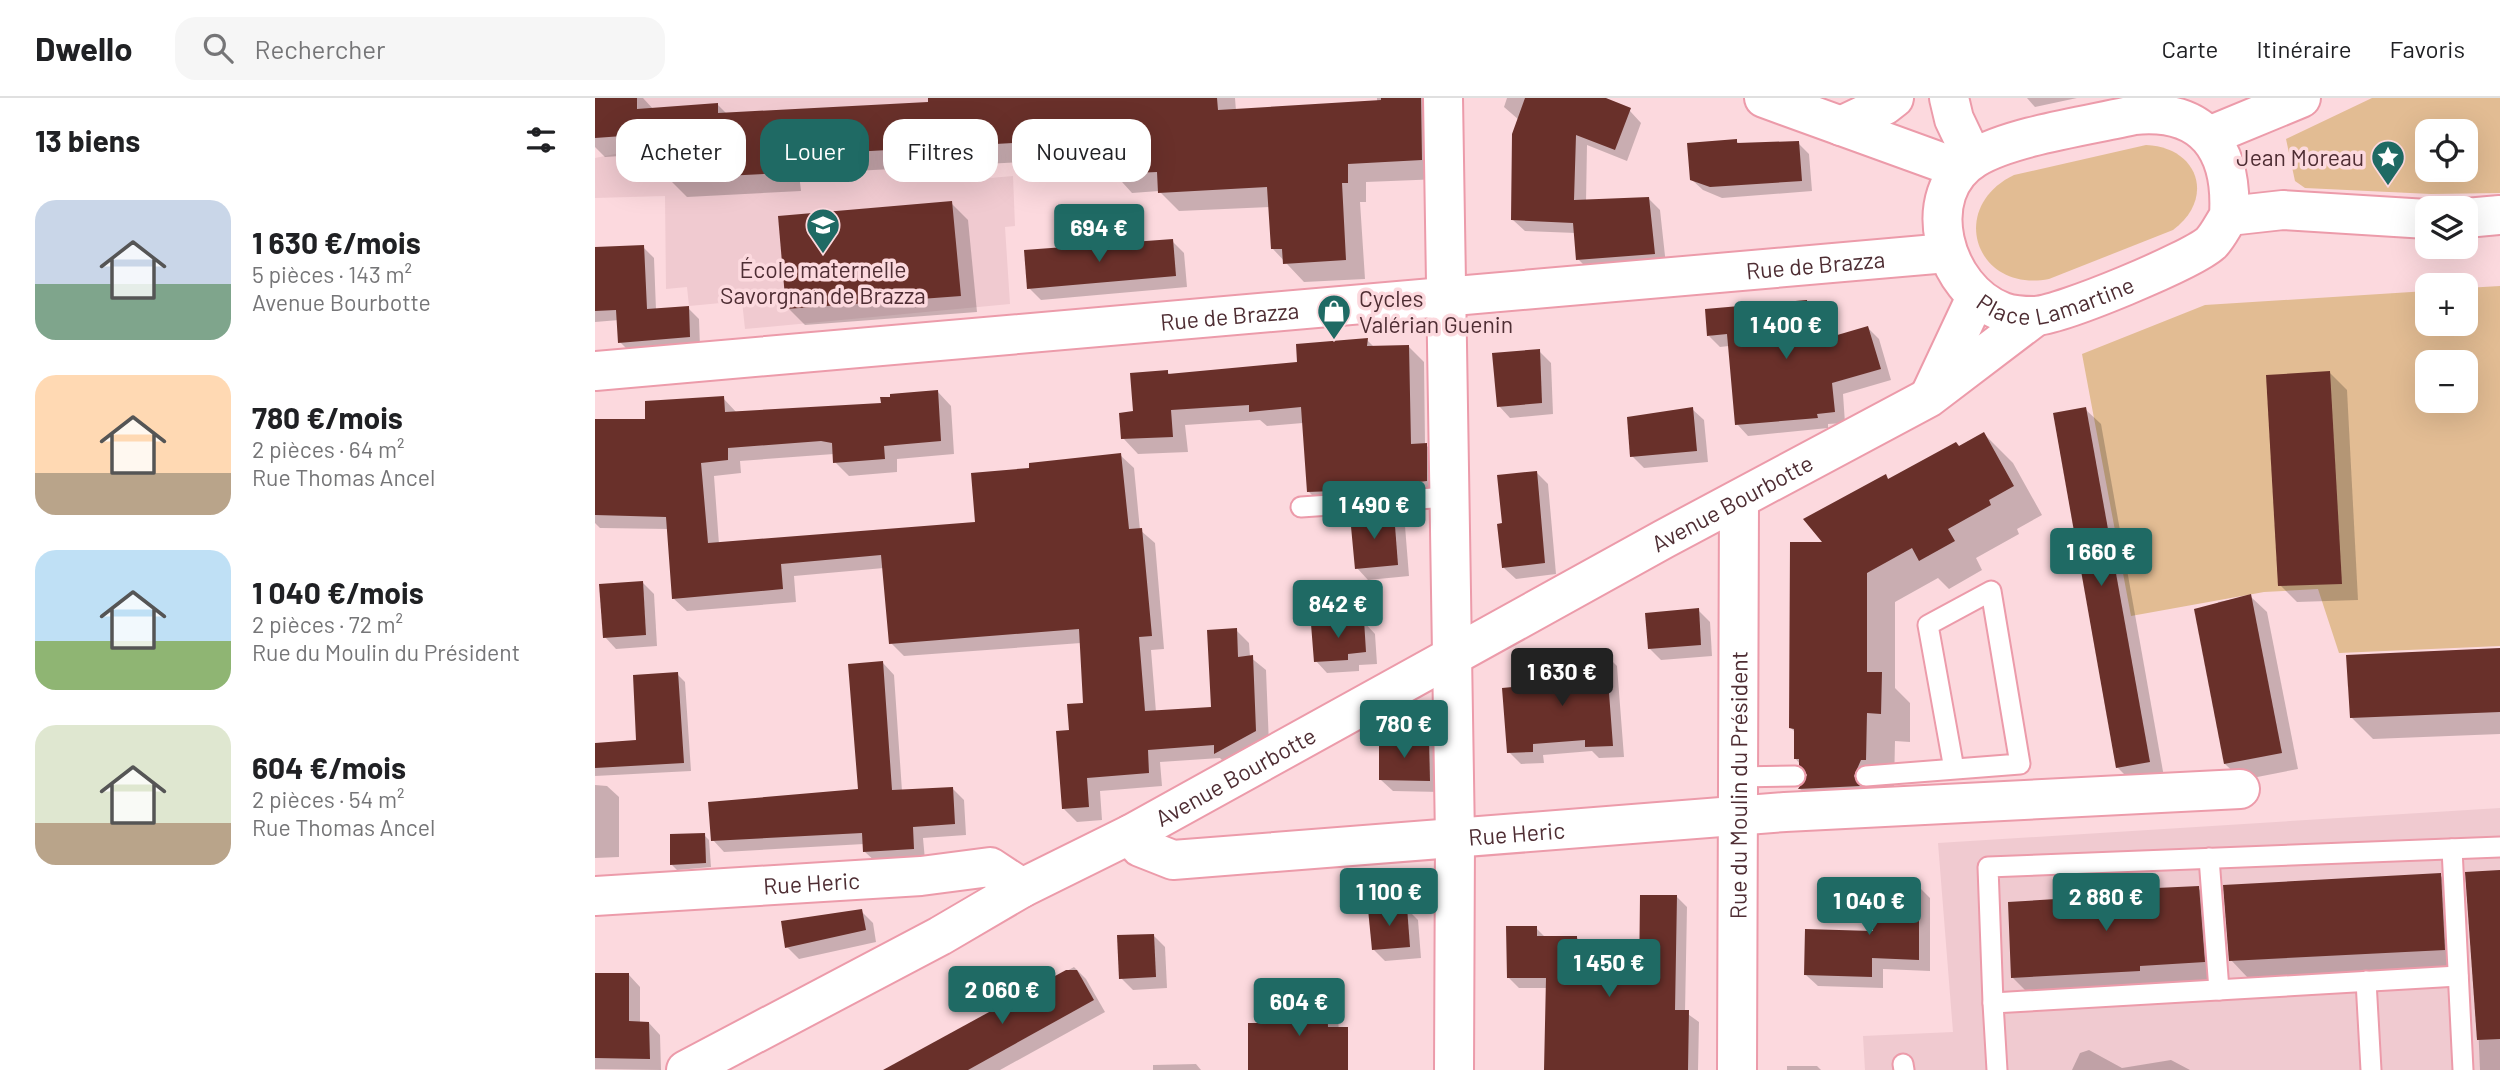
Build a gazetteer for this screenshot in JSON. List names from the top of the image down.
{
  "streets": {
    "street": [
      "Rue de Brazza",
      "Place Lamartine",
      "Avenue Bourbotte",
      "Rue du Moulin du Président",
      "Rue Heric"
    ]
  },
  "crossings": [
    ["Rue de Brazza", "Place Lamartine"],
    ["Rue de Brazza", "Avenue Bourbotte"],
    ["Place Lamartine", "Avenue Bourbotte"],
    ["Avenue Bourbotte", "Rue du Moulin du Président"],
    ["Avenue Bourbotte", "Rue Heric"],
    ["Rue du Moulin du Président", "Rue Heric"]
  ],
  "places": {
    "place": ["Jean Moreau"],
    "school or university": ["École maternelle Savorgnan de Brazza"],
    "shop": ["Cycles Valérian Guenin"]
  },
  "page": {
    "header": "Dwello",
    "search": "Rechercher",
    "nav": ["Carte", "Itinéraire", "Favoris"],
    "heading": "13 biens",
    "map_buttons": ["+", "−"],
    "chip": [
      "Acheter",
      "Louer",
      "Filtres",
      "Nouveau"
    ],
    "list": [
      {
        "name": "1 630 €/mois",
        "note": "5 pièces · 143 m² · Avenue Bourbotte"
      },
      {
        "name": "780 €/mois",
        "note": "2 pièces · 64 m² · Rue Thomas Ancel"
      },
      {
        "name": "1 040 €/mois",
        "note": "2 pièces · 72 m² · Rue du Moulin du Président"
      },
      {
        "name": "604 €/mois",
        "note": "2 pièces · 54 m² · Rue Thomas Ancel"
      }
    ],
    "price": [
      "694 €",
      "1 400 €",
      "1 490 €",
      "1 660 €",
      "842 €",
      "1 630 €",
      "780 €",
      "1 100 €",
      "2 880 €",
      "1 040 €",
      "1 450 €",
      "2 060 €",
      "604 €"
    ]
  }
}
